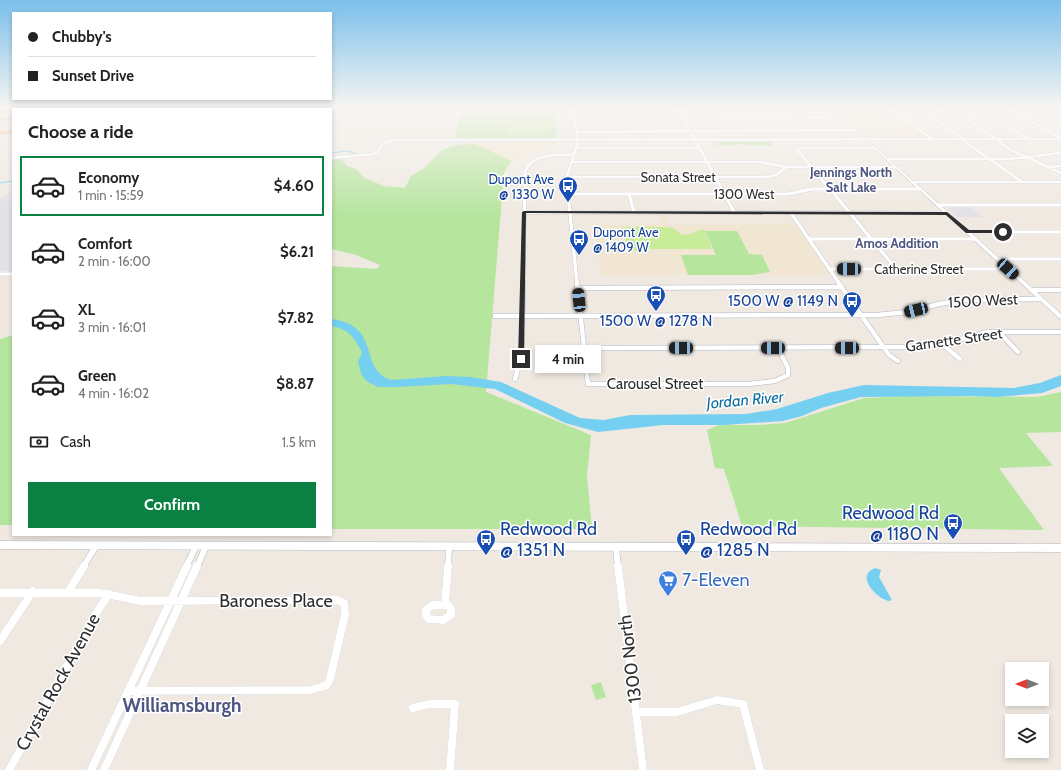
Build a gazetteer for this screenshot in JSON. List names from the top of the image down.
{
  "streets": {
    "street": [
      "Sonata Street",
      "1300 West",
      "Catherine Street",
      "1500 West",
      "Garnette Street",
      "Carousel Street",
      "Baroness Place",
      "1300 North",
      "Crystal Rock Avenue"
    ]
  },
  "crossings": [
    ["Garnette Street", "Carousel Street"],
    ["Baroness Place", "Crystal Rock Avenue"]
  ],
  "districts": ["Jennings North Salt Lake", "Amos Addition", "Williamsburgh"],
  "water": ["Jordan River"],
  "places": {
    "bus stop": [
      "Dupont Ave @ 1330 W",
      "Dupont Ave @ 1409 W",
      "1500 W @ 1278 N",
      "1500 W @ 1149 N",
      "Redwood Rd @ 1180 N",
      "Redwood Rd @ 1351 N",
      "Redwood Rd @ 1285 N"
    ],
    "supermarket": ["7-Eleven"]
  },
  "north": "left",
  "page": {
    "banner": ["Chubby's", "Sunset Drive"],
    "heading": "Choose a ride",
    "list": [
      {
        "name": "Economy",
        "note": "1 min · 15:59",
        "value": "$4.60"
      },
      {
        "name": "Comfort",
        "note": "2 min · 16:00",
        "value": "$6.21"
      },
      {
        "name": "XL",
        "note": "3 min · 16:01",
        "value": "$7.82"
      },
      {
        "name": "Green",
        "note": "4 min · 16:02",
        "value": "$8.87"
      }
    ],
    "bubble": "4 min",
    "pay": ["Cash", "1.5 km"],
    "buttons": "Confirm"
  }
}
